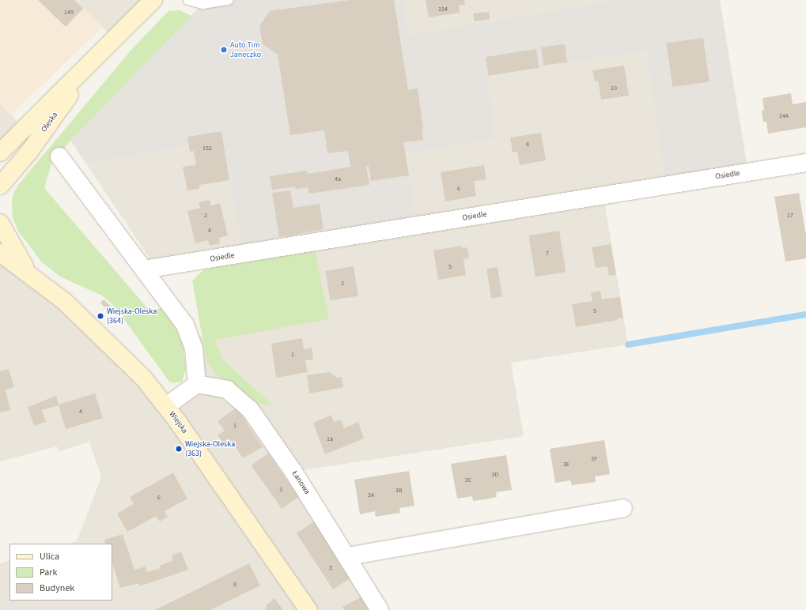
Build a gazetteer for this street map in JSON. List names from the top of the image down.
{
  "streets": {
    "street": [
      "Oleska",
      "Osiedle",
      "Wiejska",
      "Łanowa"
    ]
  },
  "places": ["Auto Tim Janeczko", "Wiejska-Oleska (364)", "Wiejska-Oleska (363)"],
  "house_numbers": [
    "154",
    "149",
    "10",
    "14A",
    "8",
    "152",
    "4a",
    "6",
    "2",
    "17",
    "4",
    "7",
    "5",
    "3",
    "9",
    "1",
    "4",
    "1",
    "1a",
    "3F",
    "3E",
    "3D",
    "3C",
    "3",
    "3B",
    "3A",
    "6",
    "5",
    "8"
  ],
  "legend": ["Ulica", "Park", "Budynek"]
}
